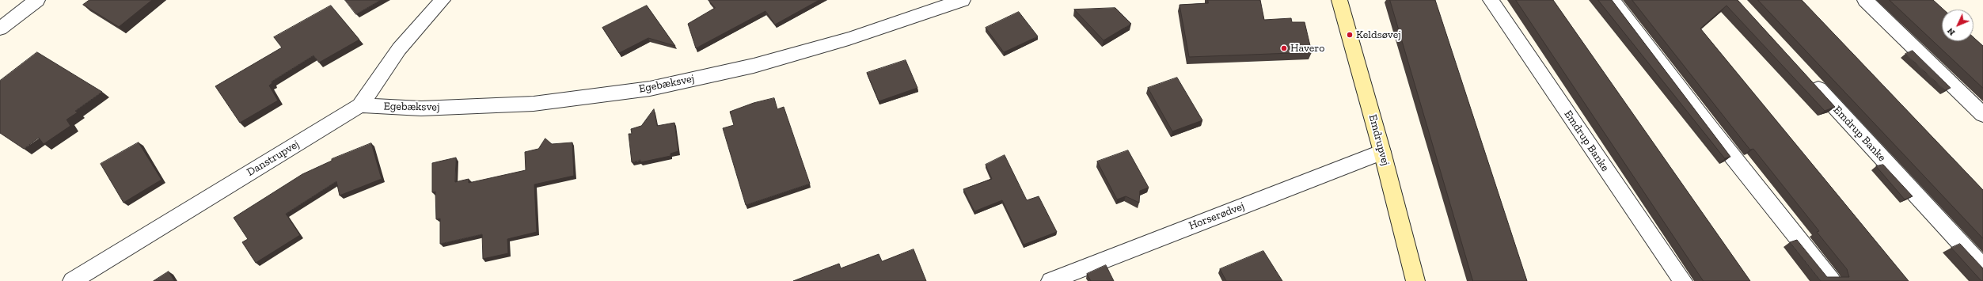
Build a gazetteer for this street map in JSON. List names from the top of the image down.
{
  "streets": {
    "street": [
      "Egebæksvej",
      "Emdrup Banke",
      "Emdrupvej",
      "Danstrupvej",
      "Horserødvej"
    ]
  },
  "crossings": [
    ["Egebæksvej", "Danstrupvej"],
    ["Emdrupvej", "Horserødvej"]
  ],
  "places": ["Keldsøvej", "Havero"],
  "north": "bottom left"
}
